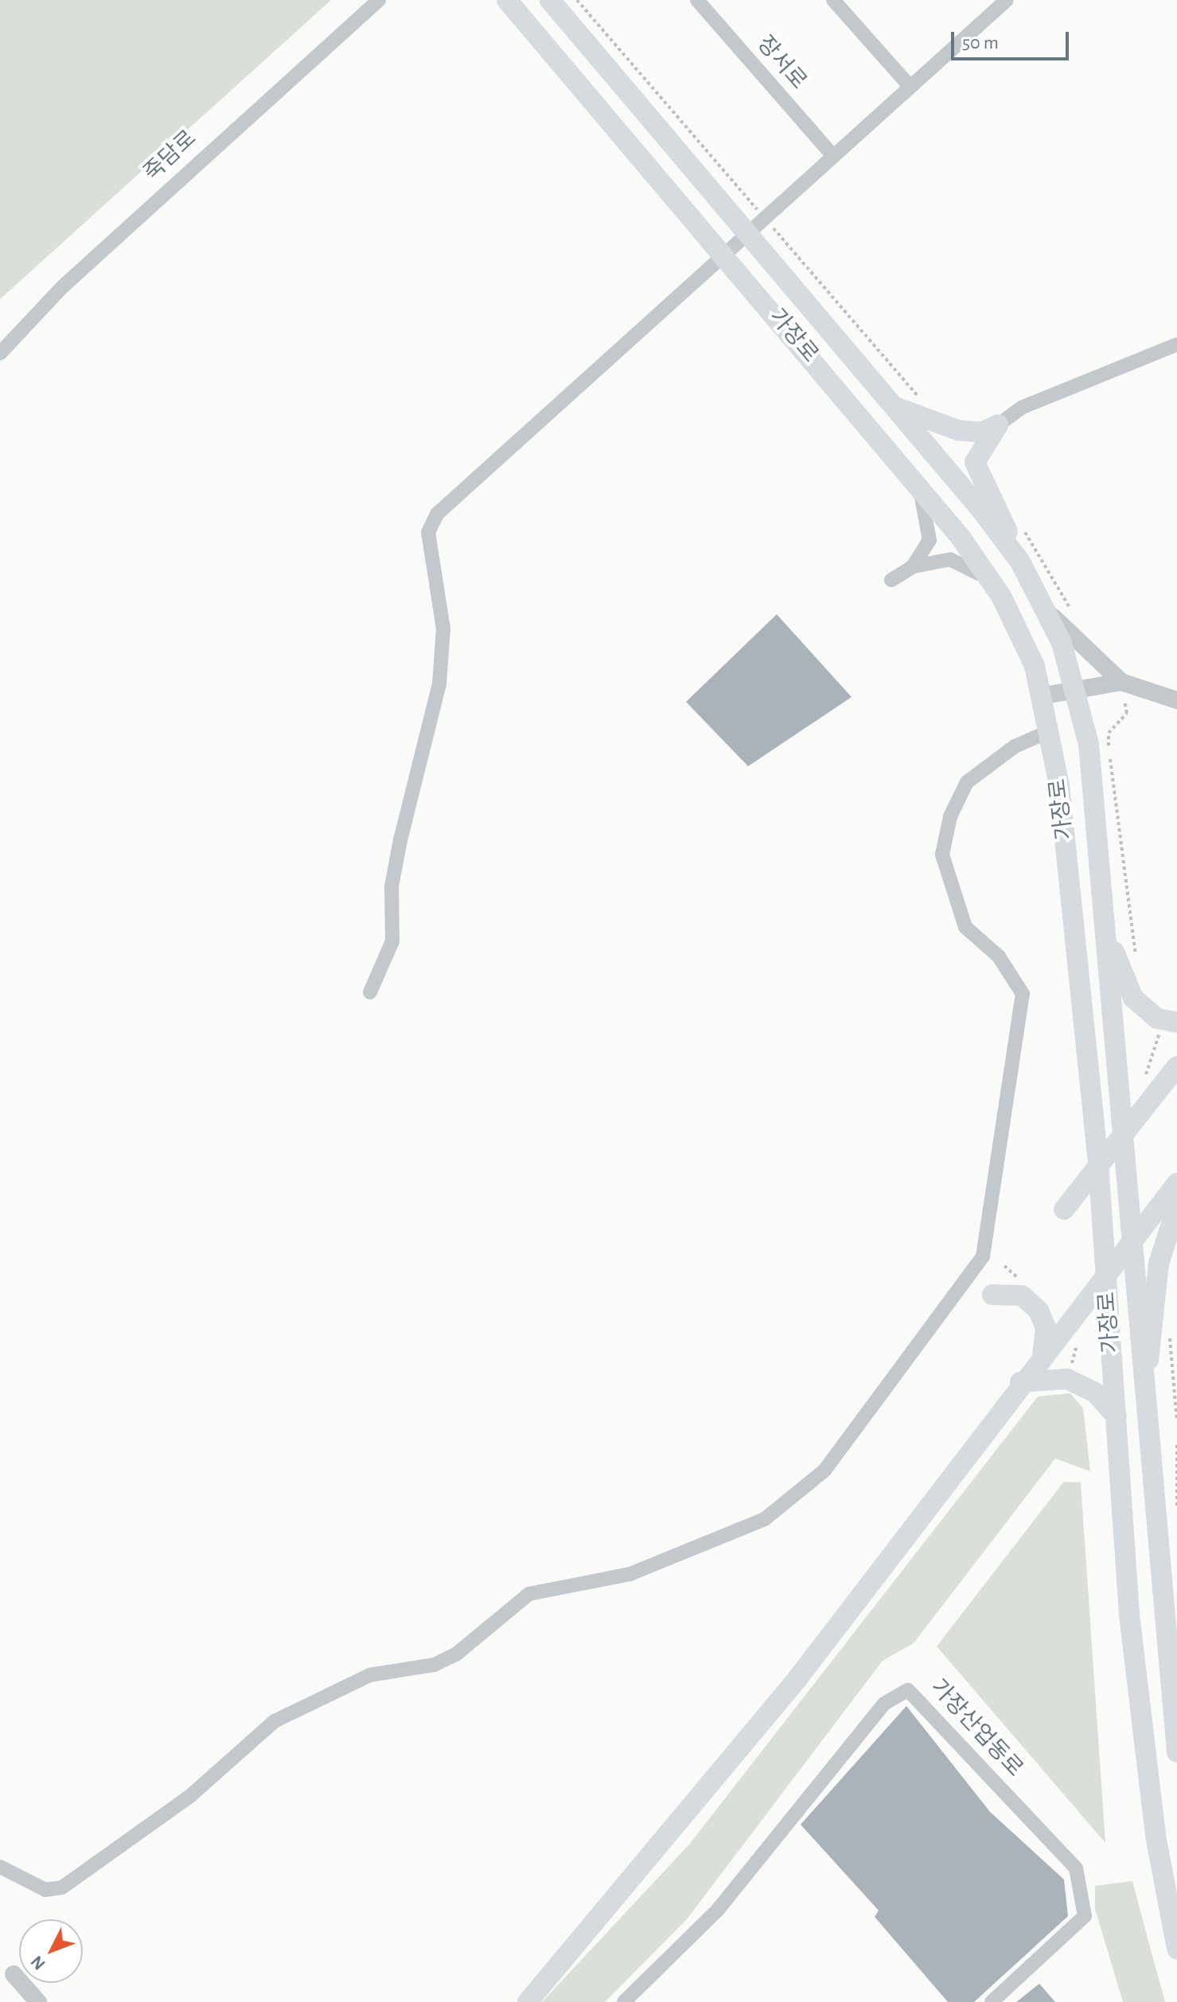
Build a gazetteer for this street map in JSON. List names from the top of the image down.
{
  "streets": {
    "main road": ["가장로"],
    "street": ["장서로", "죽담로", "가장산업동로"]
  },
  "scale_bar": "50 m",
  "north": "bottom left"
}
